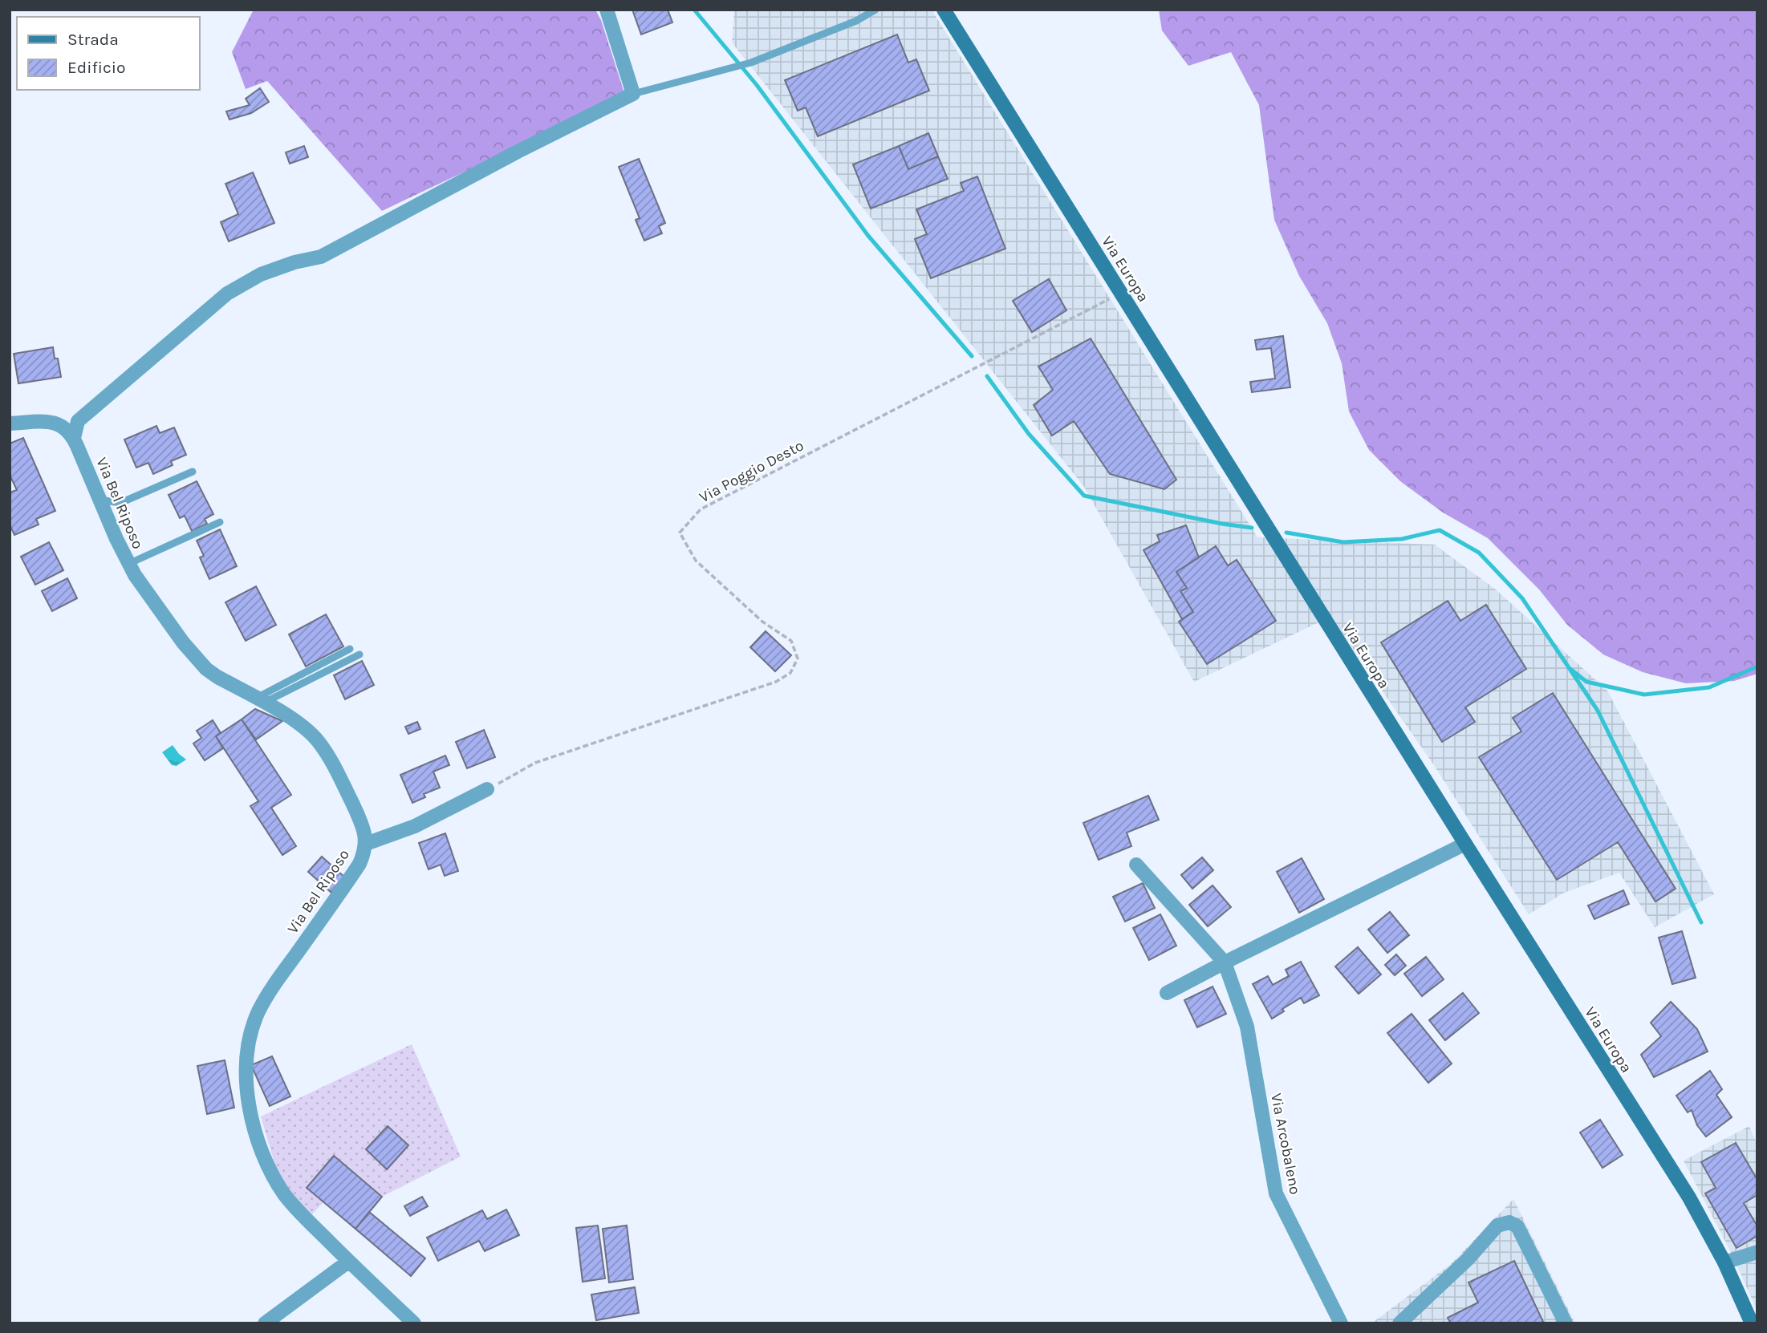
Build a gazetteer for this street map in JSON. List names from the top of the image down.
{
  "streets": {
    "main road": ["Via Europa"],
    "street": ["Via Bel Riposo", "Via Arcobaleno"],
    "path": ["Via Poggio Desto"]
  },
  "crossings": [
    ["Via Europa", "Via Poggio Desto"]
  ],
  "legend": ["Strada", "Edificio"]
}
